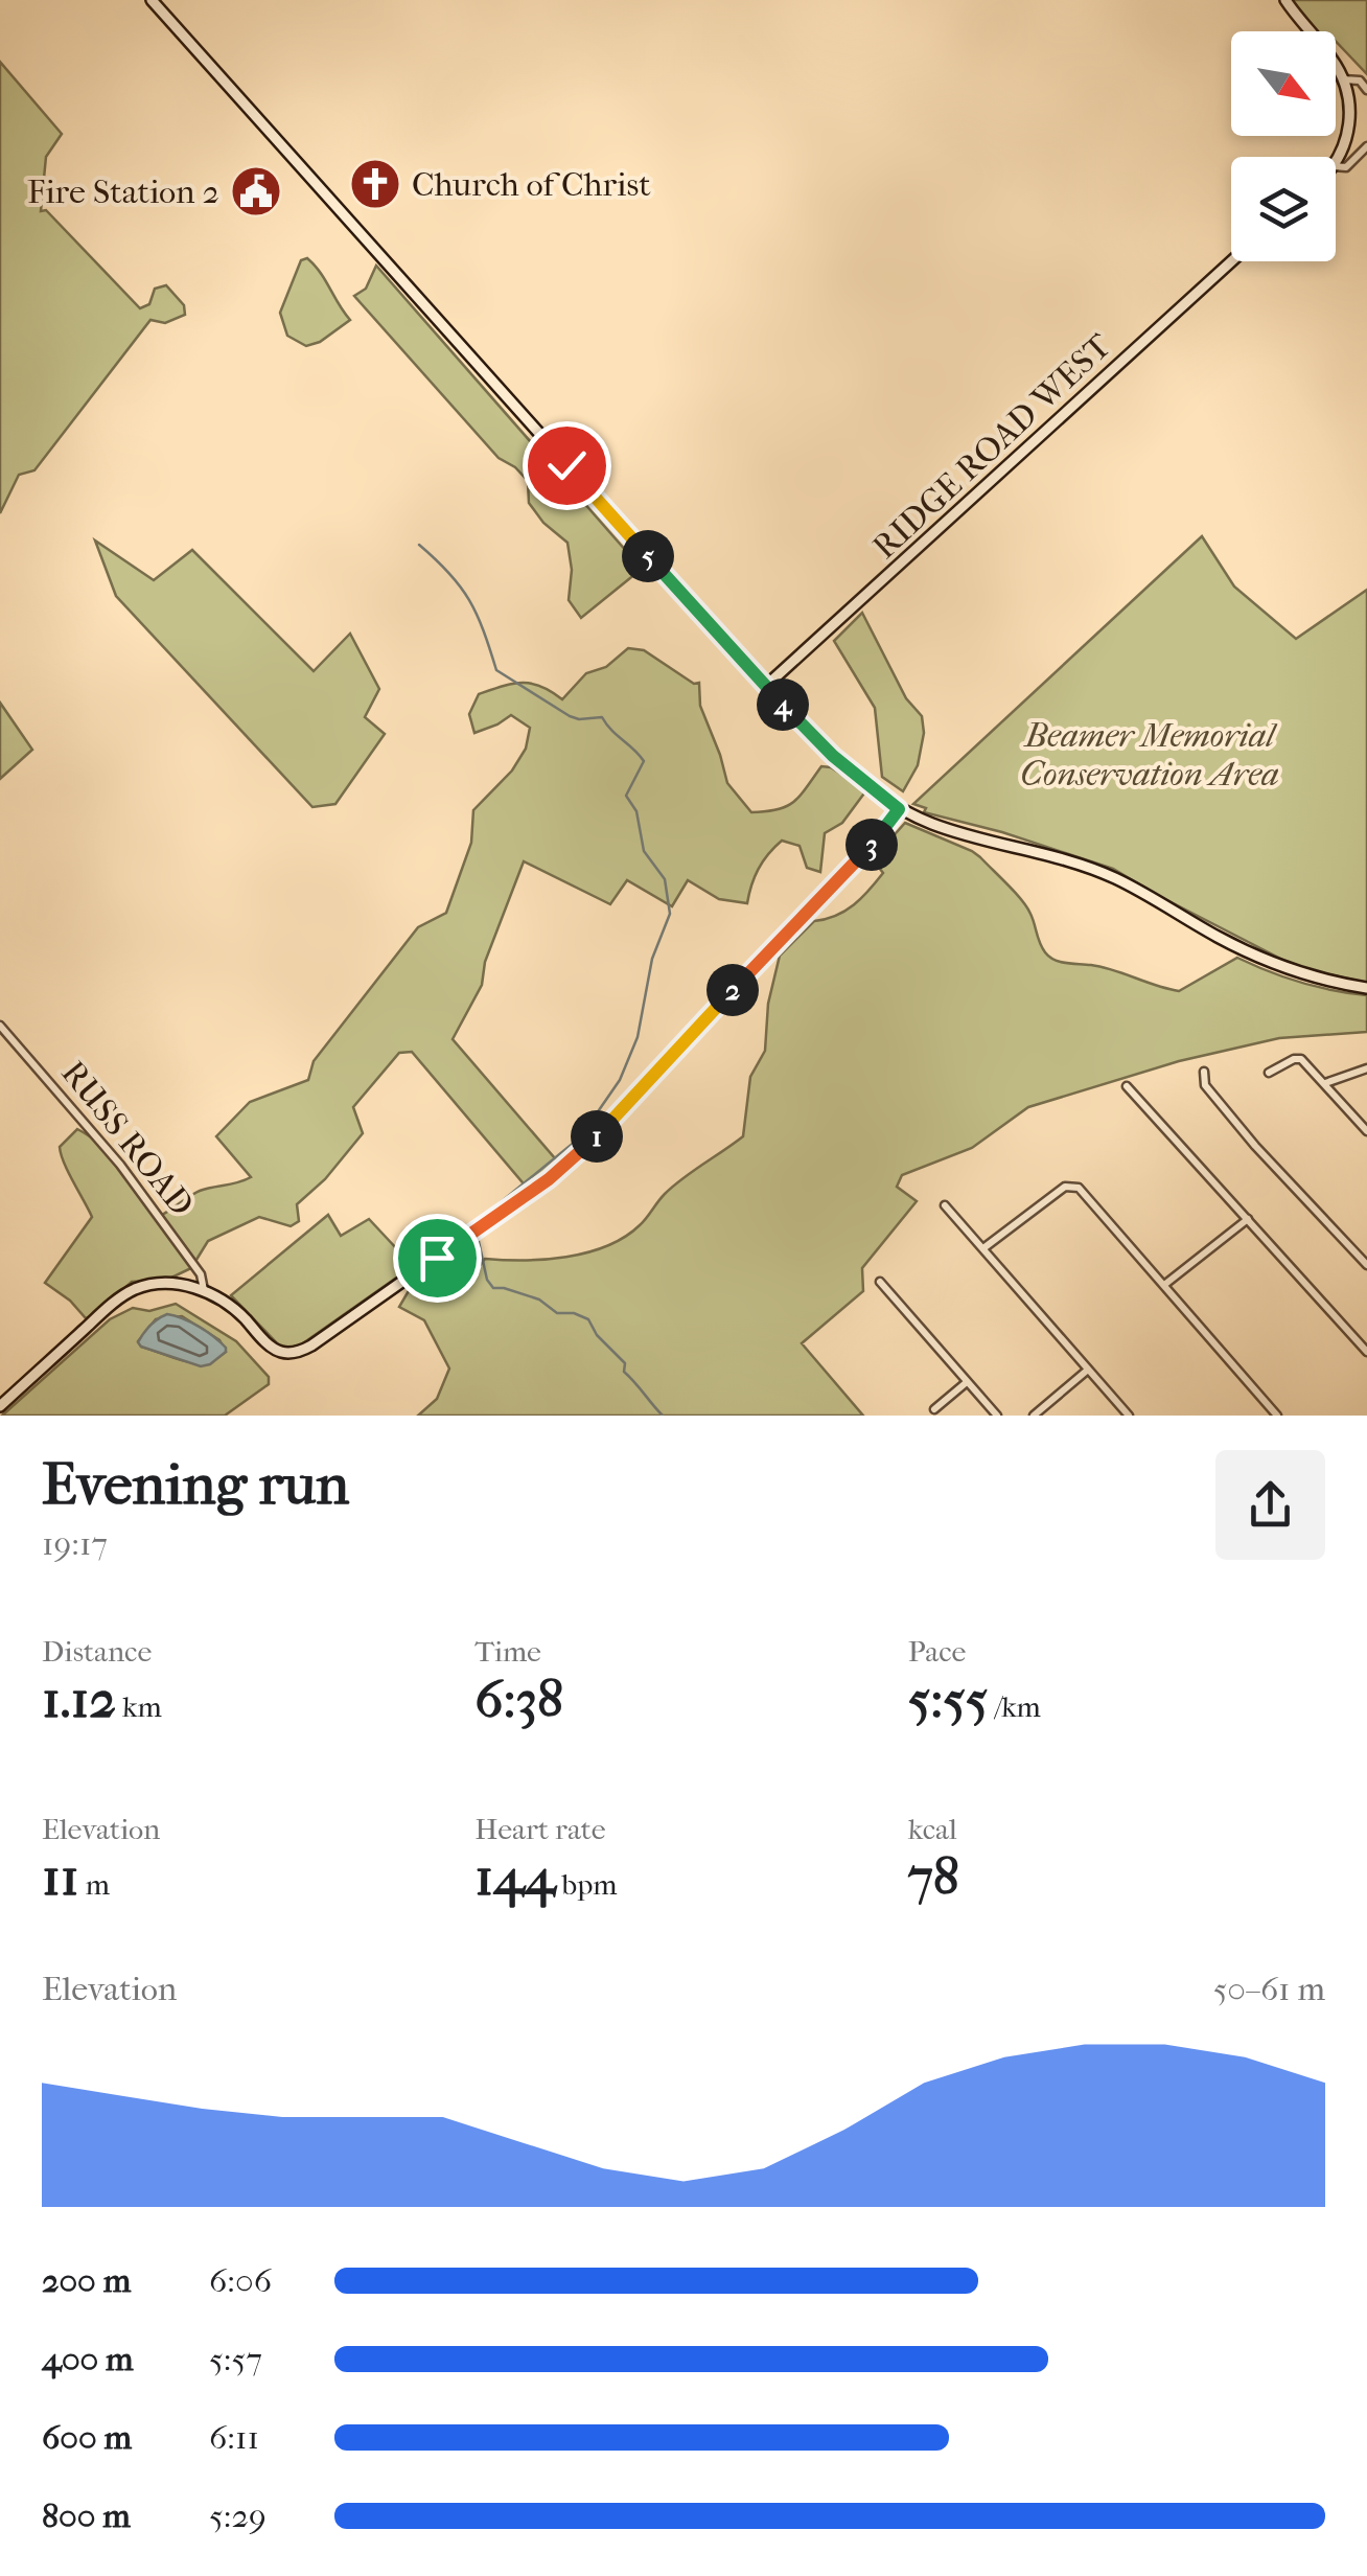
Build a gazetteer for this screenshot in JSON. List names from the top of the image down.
{
  "streets": {
    "main road": ["RIDGE ROAD WEST"],
    "street": ["RUSS ROAD"]
  },
  "parks": ["Beamer Memorial Conservation Area"],
  "places": {
    "church": ["Church of Christ"],
    "public building": ["Fire Station 2"]
  },
  "north": "bottom right",
  "page": {
    "pins": [
      "5",
      "4",
      "3",
      "2",
      "1"
    ],
    "heading": ["Evening run", "19:17"],
    "stats": [
      ["Distance", "1.12 km"],
      ["Time", "6:38"],
      ["Pace", "5:55 /km"],
      ["Elevation", "11 m"],
      ["Heart rate", "144 bpm"],
      ["kcal", "78"]
    ],
    "chart": ["Elevation", "50–61 m"],
    "list": [
      {
        "name": "200 m",
        "note": "6:06"
      },
      {
        "name": "400 m",
        "note": "5:57"
      },
      {
        "name": "600 m",
        "note": "6:11"
      },
      {
        "name": "800 m",
        "note": "5:29"
      }
    ]
  }
}
